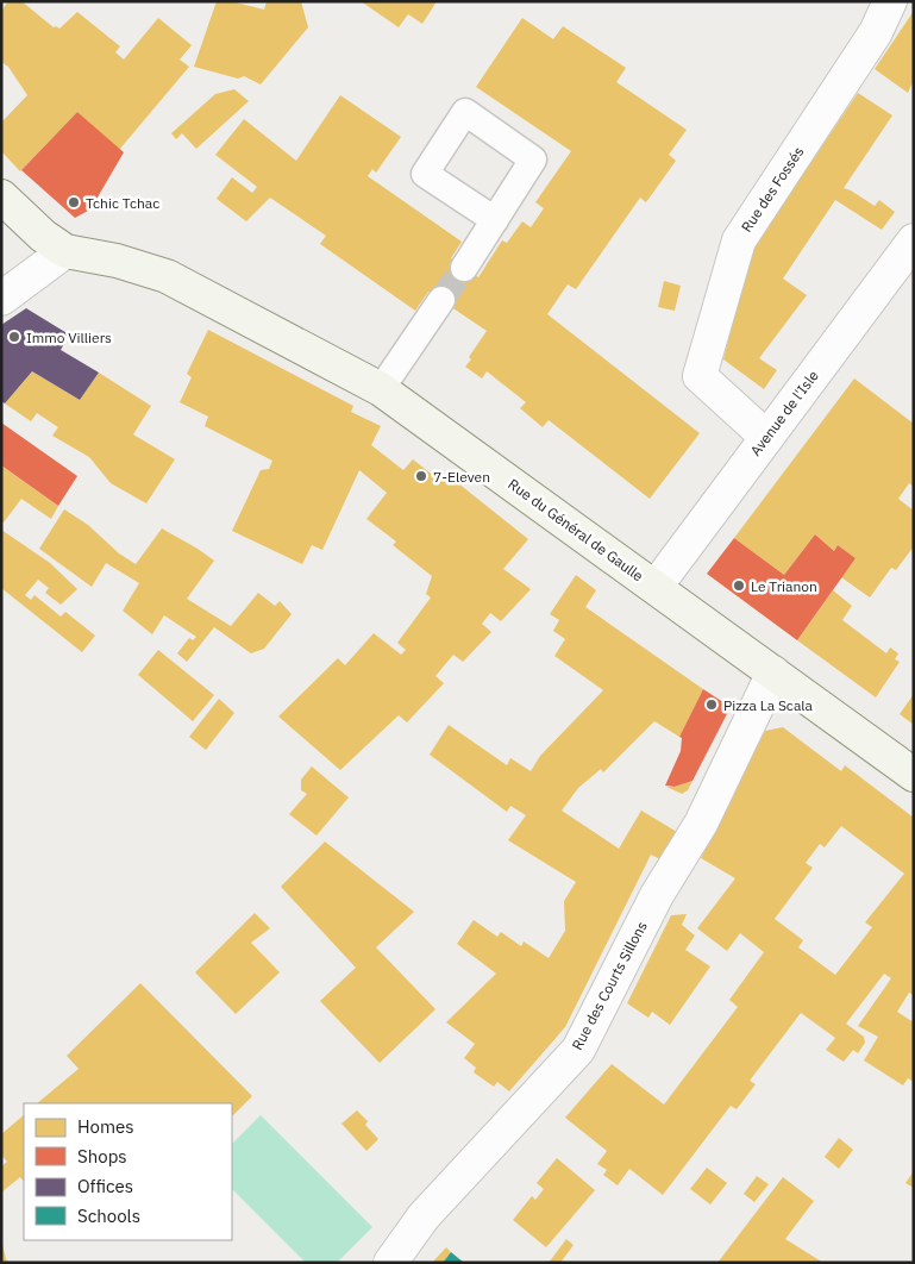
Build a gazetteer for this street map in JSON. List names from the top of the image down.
{
  "streets": {
    "main road": ["Rue du Général de Gaulle"],
    "street": ["Rue des Fossés", "Avenue de l'Isle", "Rue des Courts Sillons"]
  },
  "crossings": [
    ["Rue des Fossés", "Avenue de l'Isle"],
    ["Avenue de l'Isle", "Rue du Général de Gaulle"],
    ["Rue du Général de Gaulle", "Rue des Courts Sillons"]
  ],
  "places": [
    "Tchic Tchac",
    "Immo Villiers",
    "7-Eleven",
    "Le Trianon",
    "Pizza La Scala"
  ],
  "legend": [
    "Homes",
    "Shops",
    "Offices",
    "Schools"
  ]
}
